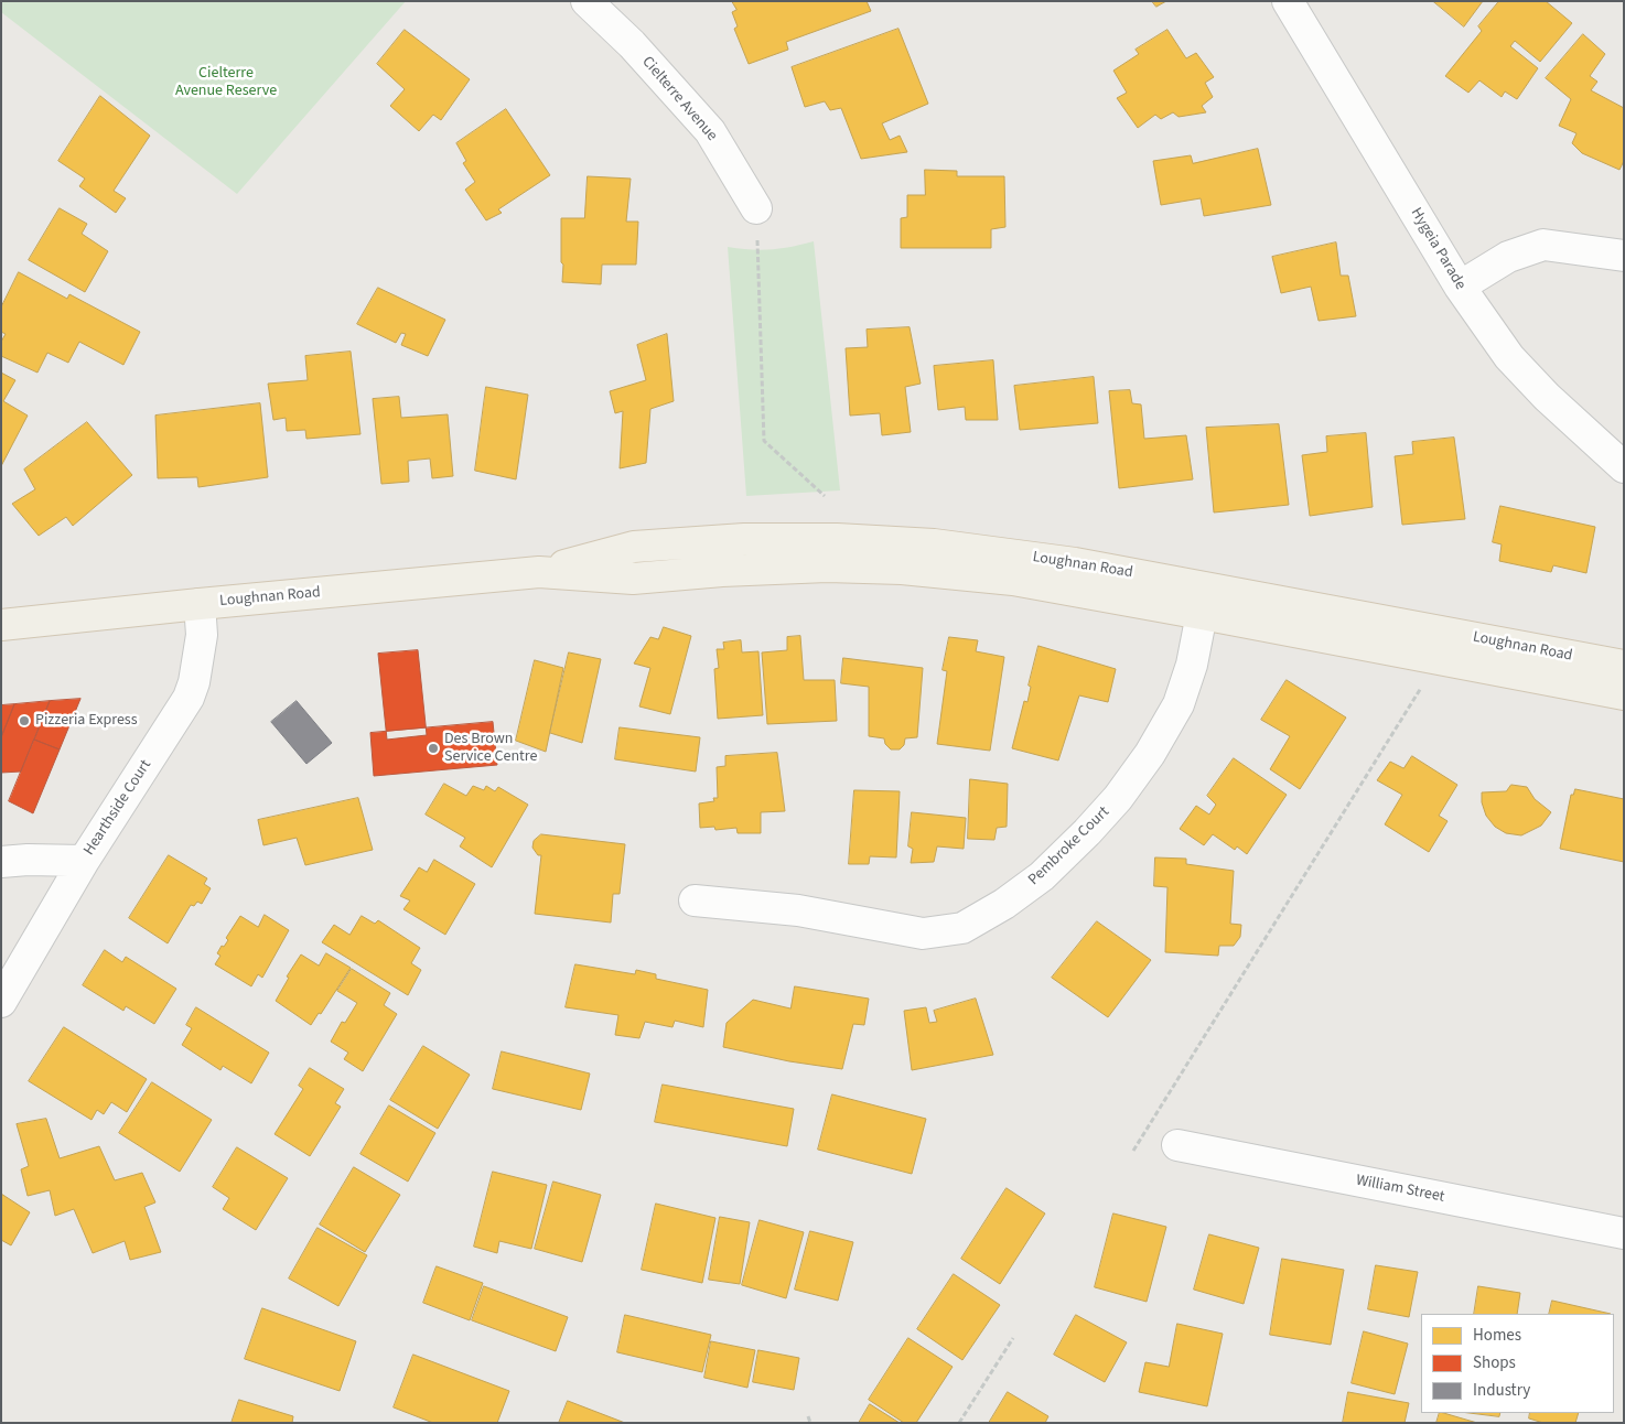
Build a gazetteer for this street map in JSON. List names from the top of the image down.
{
  "streets": {
    "main road": ["Loughnan Road"],
    "street": [
      "Cielterre Avenue",
      "Hygeia Parade",
      "Hearthside Court",
      "Pembroke Court",
      "William Street"
    ]
  },
  "crossings": [
    ["Loughnan Road", "Hearthside Court"],
    ["Loughnan Road", "Pembroke Court"]
  ],
  "parks": ["Cielterre Avenue Reserve"],
  "places": ["Pizzeria Express", "Des Brown Service Centre"],
  "legend": ["Homes", "Shops", "Industry"]
}
